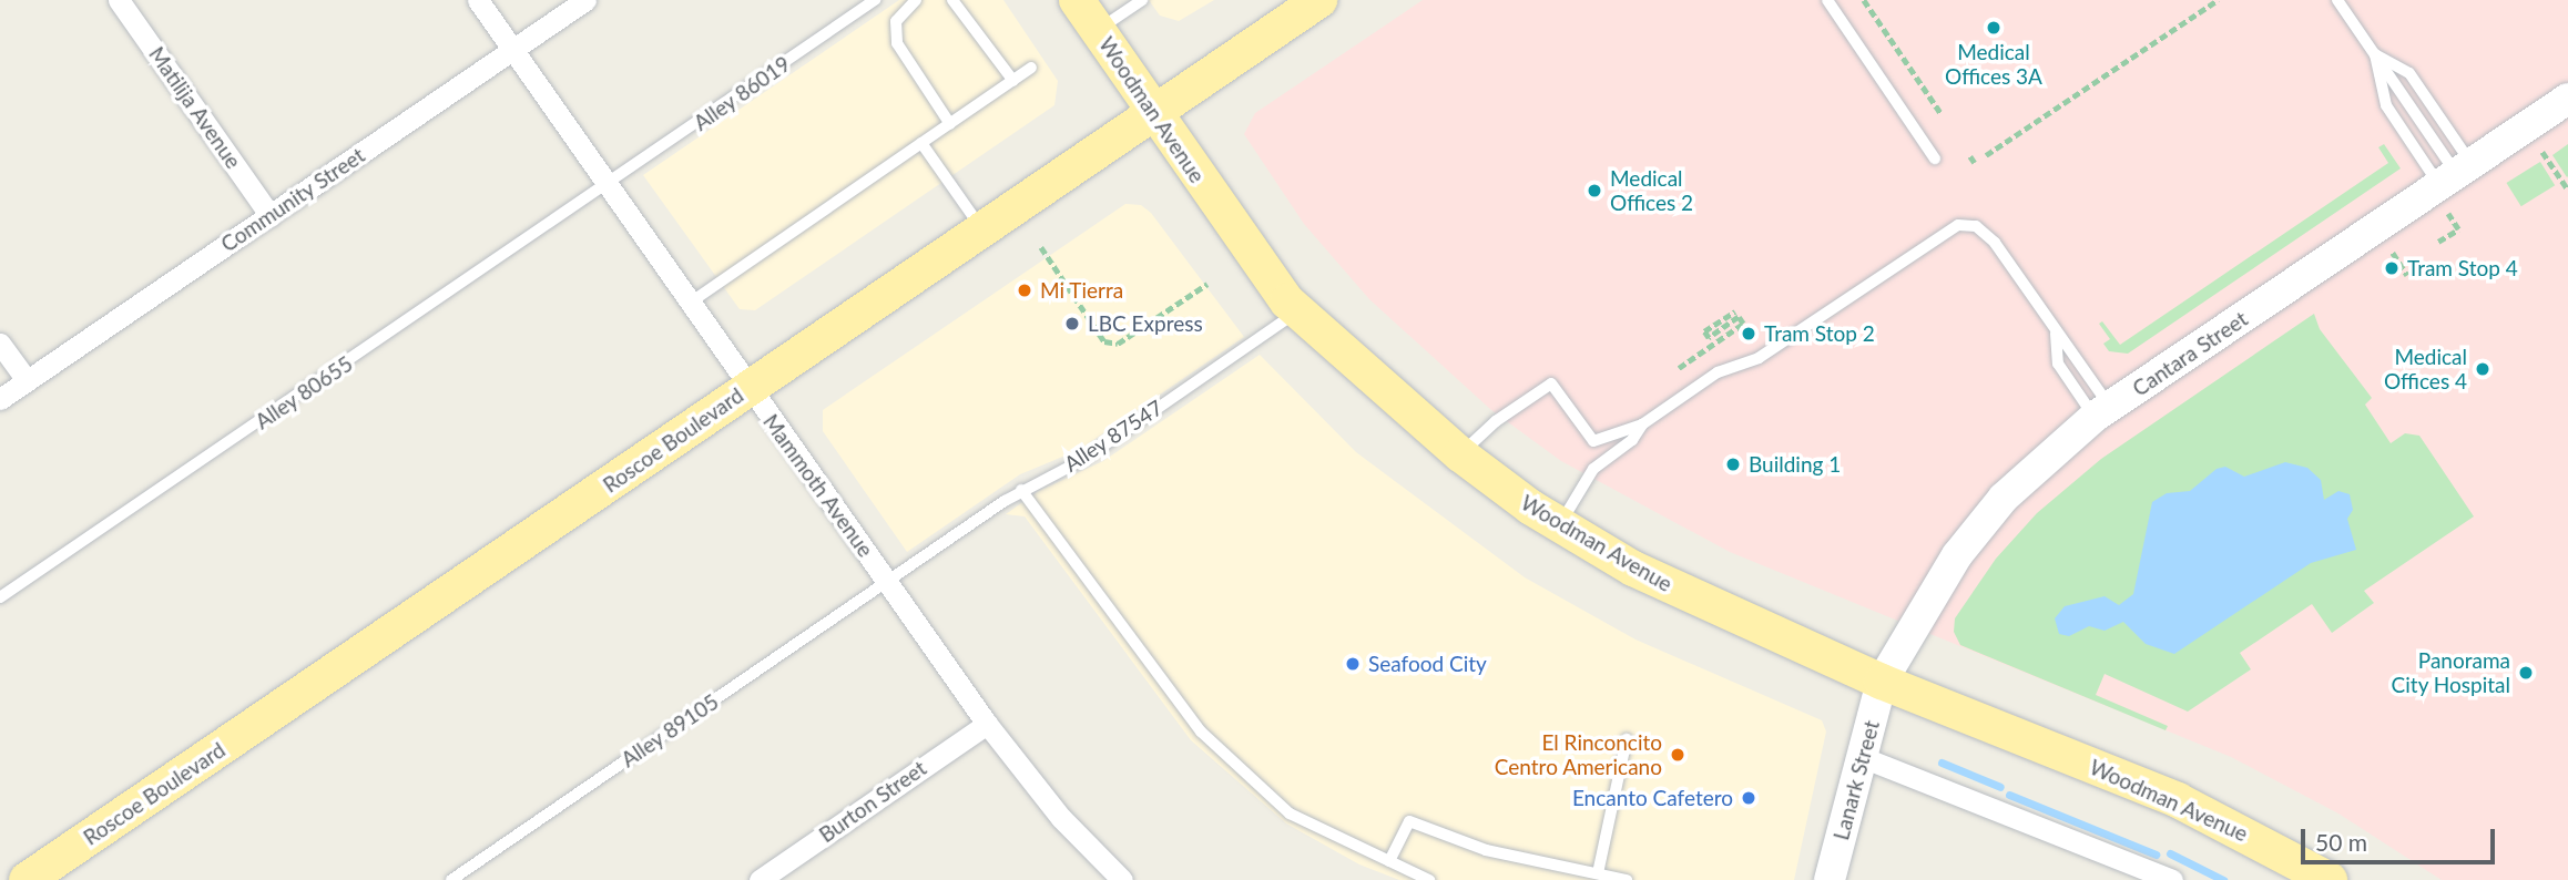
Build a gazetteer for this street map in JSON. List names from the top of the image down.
{
  "streets": {
    "main road": ["Woodman Avenue", "Roscoe Boulevard"],
    "street": [
      "Matilija Avenue",
      "Community Street",
      "Cantara Street",
      "Mammoth Avenue",
      "Lanark Street",
      "Burton Street"
    ],
    "lane": [
      "Alley 86019",
      "Alley 80655",
      "Alley 87547",
      "Alley 89105"
    ]
  },
  "crossings": [
    ["Alley 86019", "Alley 80655"],
    ["Alley 86019", "Mammoth Avenue"],
    ["Matilija Avenue", "Community Street"],
    ["Woodman Avenue", "Cantara Street"],
    ["Woodman Avenue", "Alley 87547"],
    ["Woodman Avenue", "Roscoe Boulevard"],
    ["Woodman Avenue", "Lanark Street"],
    ["Community Street", "Mammoth Avenue"],
    ["Cantara Street", "Lanark Street"],
    ["Alley 80655", "Mammoth Avenue"],
    ["Alley 87547", "Mammoth Avenue"],
    ["Alley 87547", "Alley 89105"],
    ["Roscoe Boulevard", "Mammoth Avenue"],
    ["Mammoth Avenue", "Alley 89105"],
    ["Mammoth Avenue", "Burton Street"]
  ],
  "places": [
    "Medical Offices 3A",
    "Medical Offices 2",
    "Tram Stop 4",
    "Mi Tierra",
    "LBC Express",
    "Tram Stop 2",
    "Medical Offices 4",
    "Building 1",
    "Seafood City",
    "Panorama City Hospital",
    "El Rinconcito Centro Americano",
    "Encanto Cafetero"
  ],
  "scale_bar": "50 m"
}
